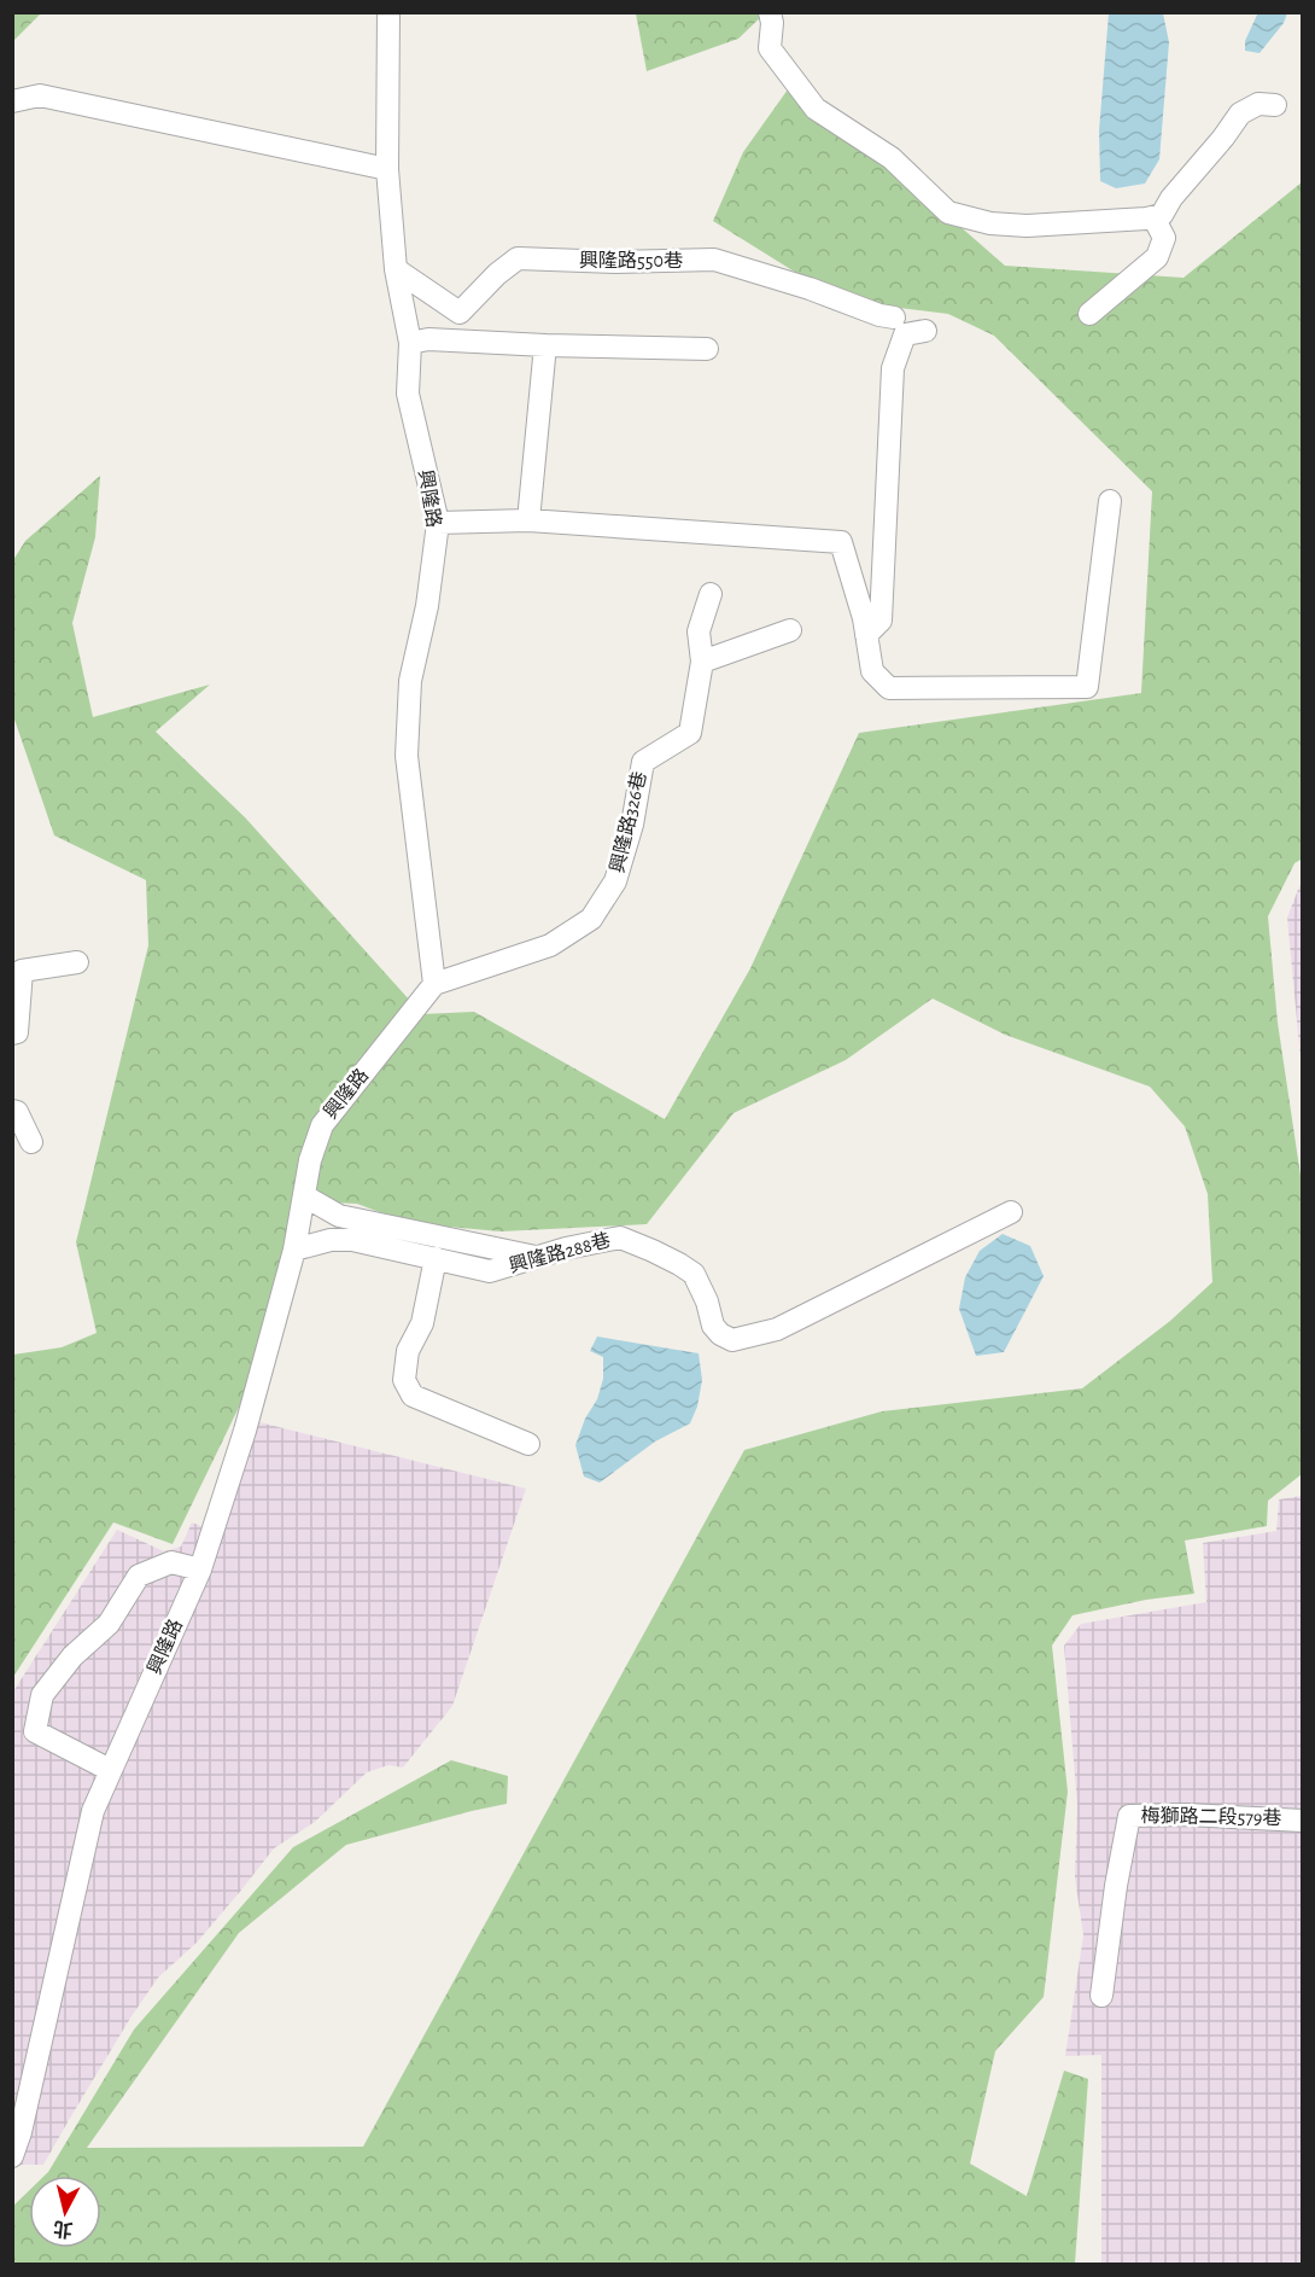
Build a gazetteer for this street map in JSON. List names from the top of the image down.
{
  "streets": {
    "street": [
      "興隆路550巷",
      "興隆路",
      "興隆路326巷",
      "興隆路288巷",
      "梅獅路二段579巷"
    ]
  },
  "crossings": [
    ["興隆路550巷", "興隆路"],
    ["興隆路", "興隆路326巷"],
    ["興隆路", "興隆路288巷"]
  ],
  "north": "bottom"
}
